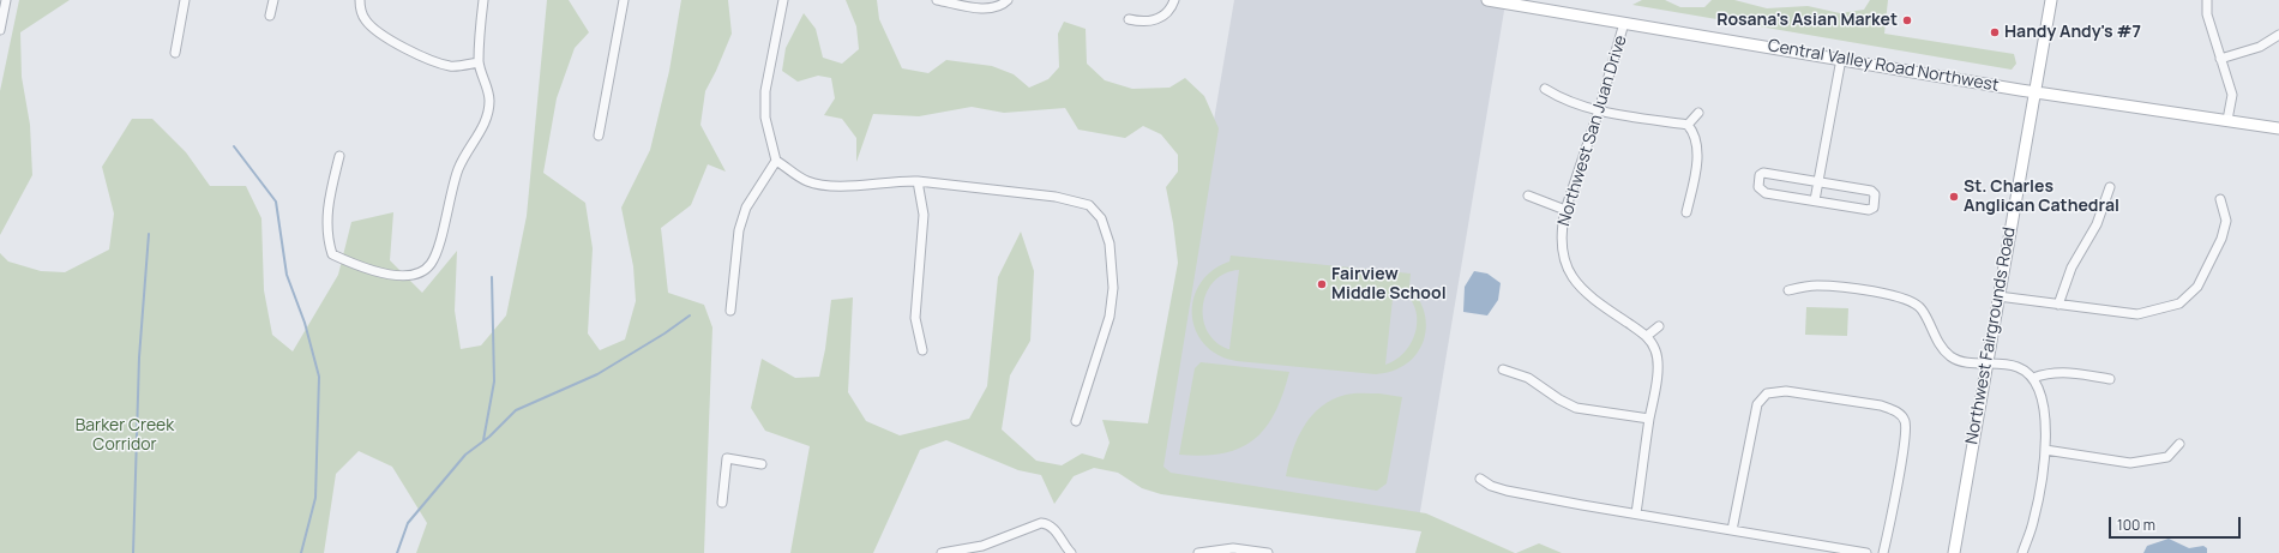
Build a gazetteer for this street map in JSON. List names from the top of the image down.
{
  "streets": {
    "main road": ["Central Valley Road Northwest", "Northwest Fairgrounds Road"],
    "street": ["Northwest San Juan Drive"]
  },
  "crossings": [
    ["Central Valley Road Northwest", "Northwest San Juan Drive"],
    ["Central Valley Road Northwest", "Northwest Fairgrounds Road"]
  ],
  "parks": ["Barker Creek Corridor"],
  "places": [
    "Rosana's Asian Market",
    "Handy Andy's #7",
    "St. Charles Anglican Cathedral",
    "Fairview Middle School"
  ],
  "scale_bar": "100 m"
}
